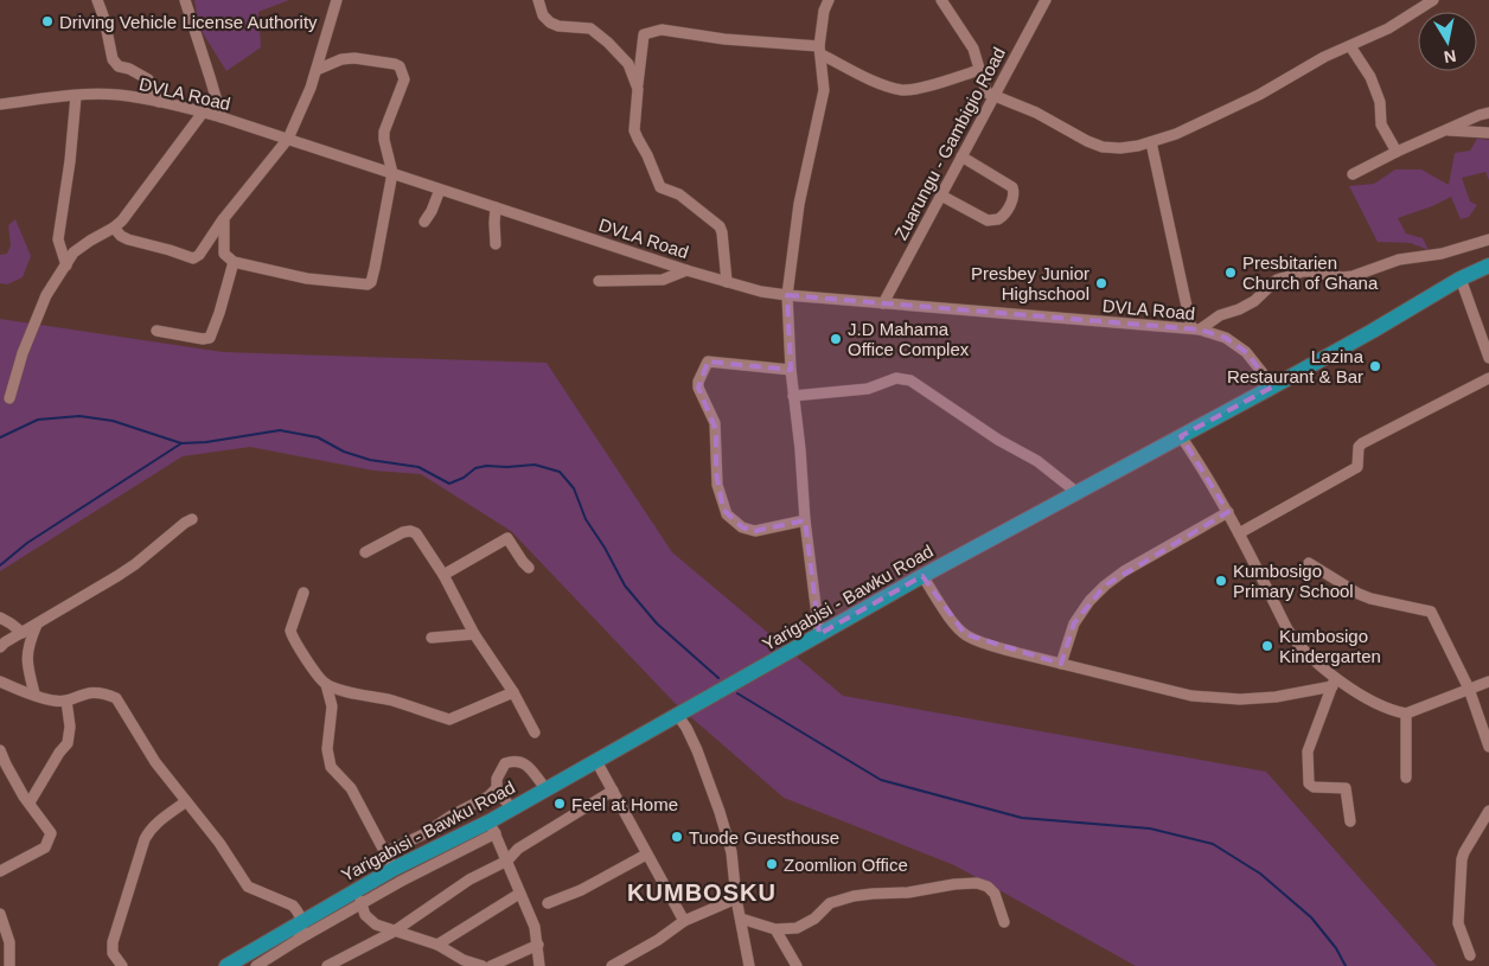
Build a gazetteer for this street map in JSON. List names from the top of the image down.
{
  "streets": {
    "highway": ["Yarigabisi - Bawku Road"],
    "street": ["DVLA Road", "Zuarungu - Gambigio Road"]
  },
  "crossings": [
    ["DVLA Road", "Zuarungu - Gambigio Road"],
    ["DVLA Road", "Yarigabisi - Bawku Road"]
  ],
  "districts": ["KUMBOSKU"],
  "places": [
    "Driving Vehicle License Authority",
    "Presbitarien Church of Ghana",
    "Presbey Junior Highschool",
    "J.D Mahama Office Complex",
    "Lazina Restaurant & Bar",
    "Kumbosigo Primary School",
    "Kumbosigo Kindergarten",
    "Feel at Home",
    "Tuode Guesthouse",
    "Zoomlion Office"
  ],
  "north": "bottom"
}
